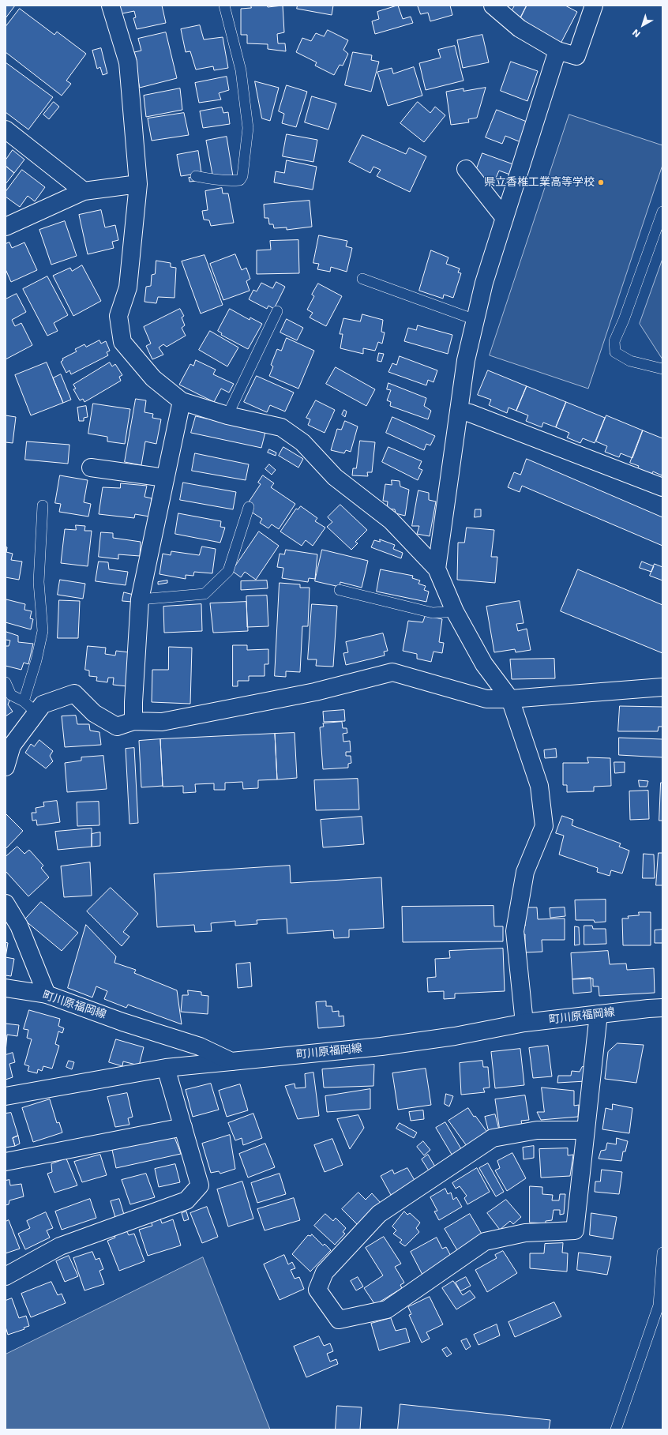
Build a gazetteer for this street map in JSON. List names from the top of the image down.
{
  "streets": {
    "street": ["町川原福岡線"]
  },
  "places": ["県立香椎工業高等学校"],
  "north": "bottom left"
}
